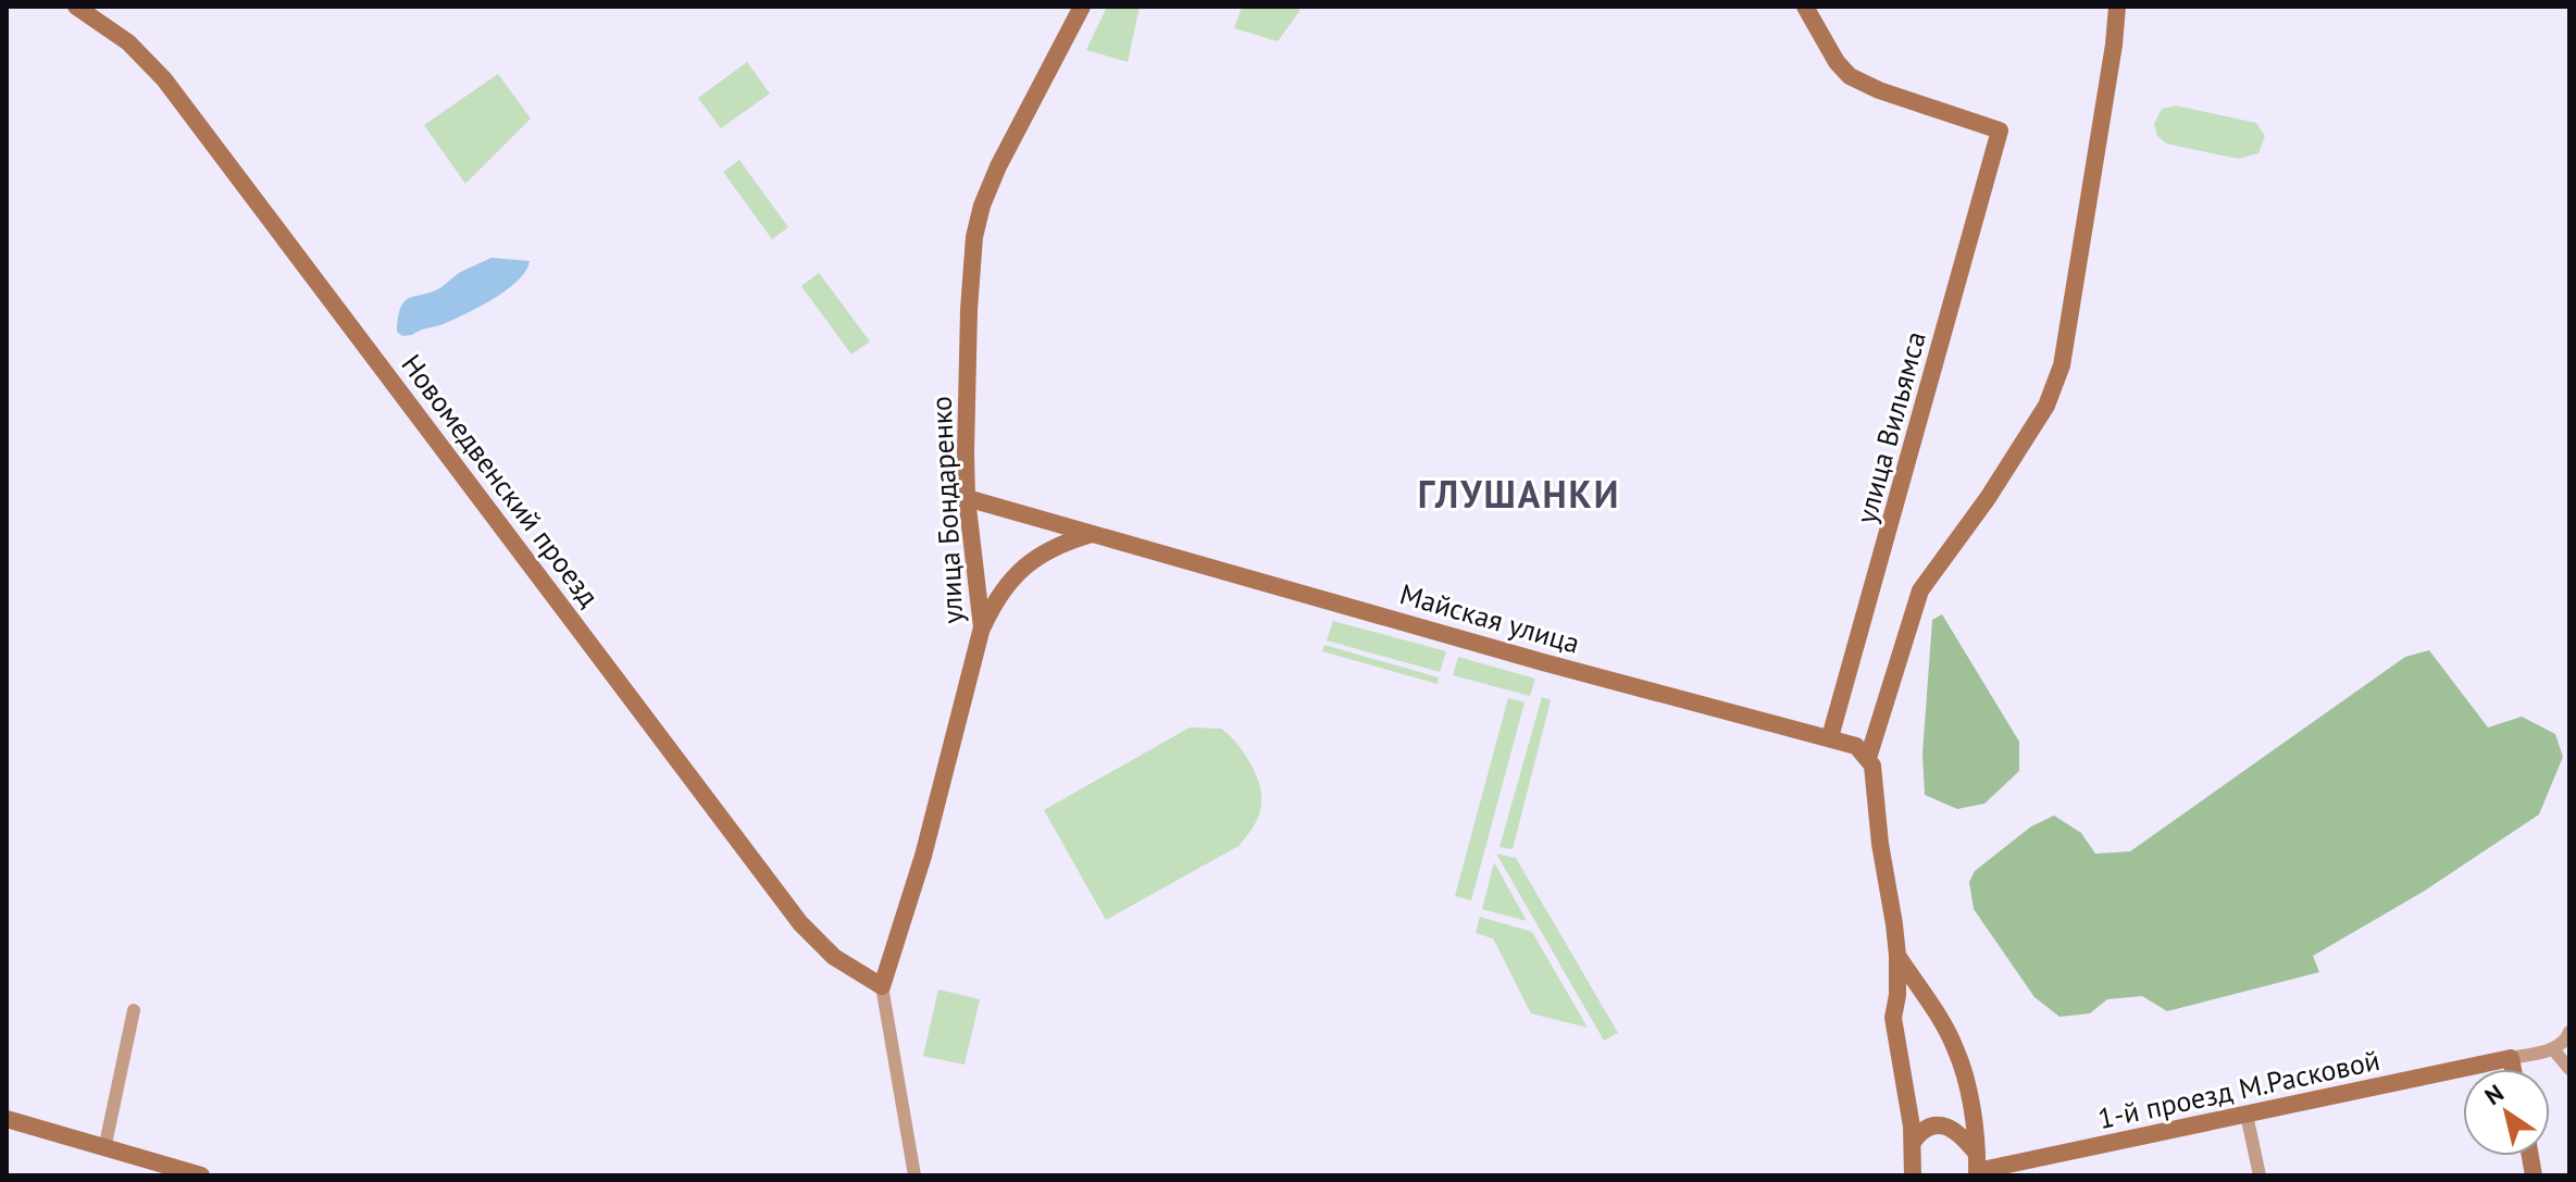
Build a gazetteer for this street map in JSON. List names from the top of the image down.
{
  "streets": {
    "street": [
      "улица Вильямса",
      "Новомедвенский проезд",
      "улица Бондаренко",
      "Майская улица",
      "1-й проезд М.Расковой"
    ]
  },
  "crossings": [
    ["улица Вильямса", "Майская улица"],
    ["Новомедвенский проезд", "улица Бондаренко"],
    ["улица Бондаренко", "Майская улица"]
  ],
  "districts": ["ГЛУШАНКИ"],
  "north": "top left"
}
